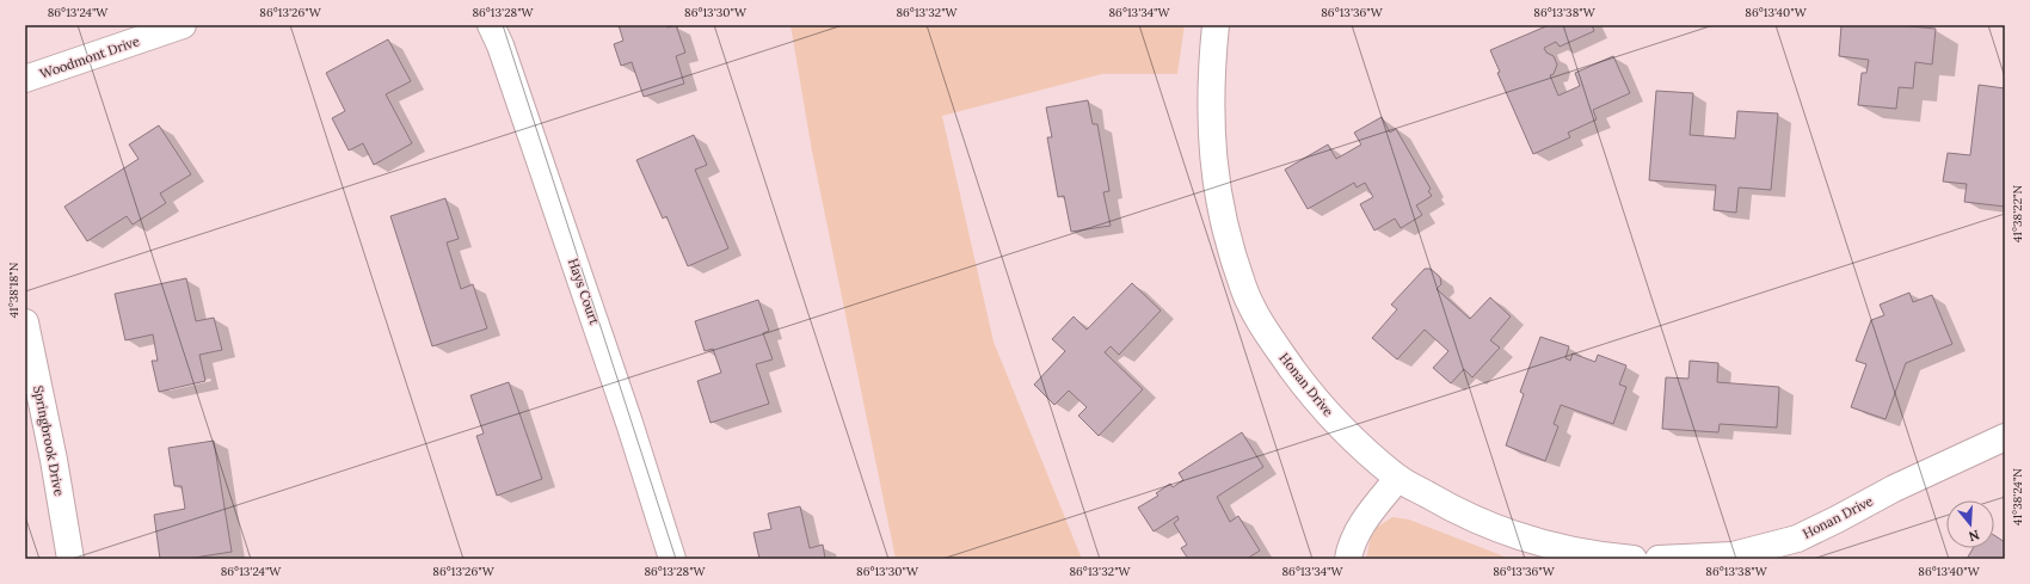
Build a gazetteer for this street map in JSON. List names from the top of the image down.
{
  "streets": {
    "street": [
      "Woodmont Drive",
      "Hays Court",
      "Honan Drive",
      "Springbrook Drive"
    ]
  },
  "north": "bottom",
  "coordinates": [
    "86°13'24\"W",
    "86°13'26\"W",
    "86°13'28\"W",
    "86°13'30\"W",
    "86°13'32\"W",
    "86°13'34\"W",
    "86°13'36\"W",
    "86°13'38\"W",
    "86°13'40\"W",
    "41°38'22\"N",
    "41°38'18\"N",
    "41°38'24\"N"
  ]
}
